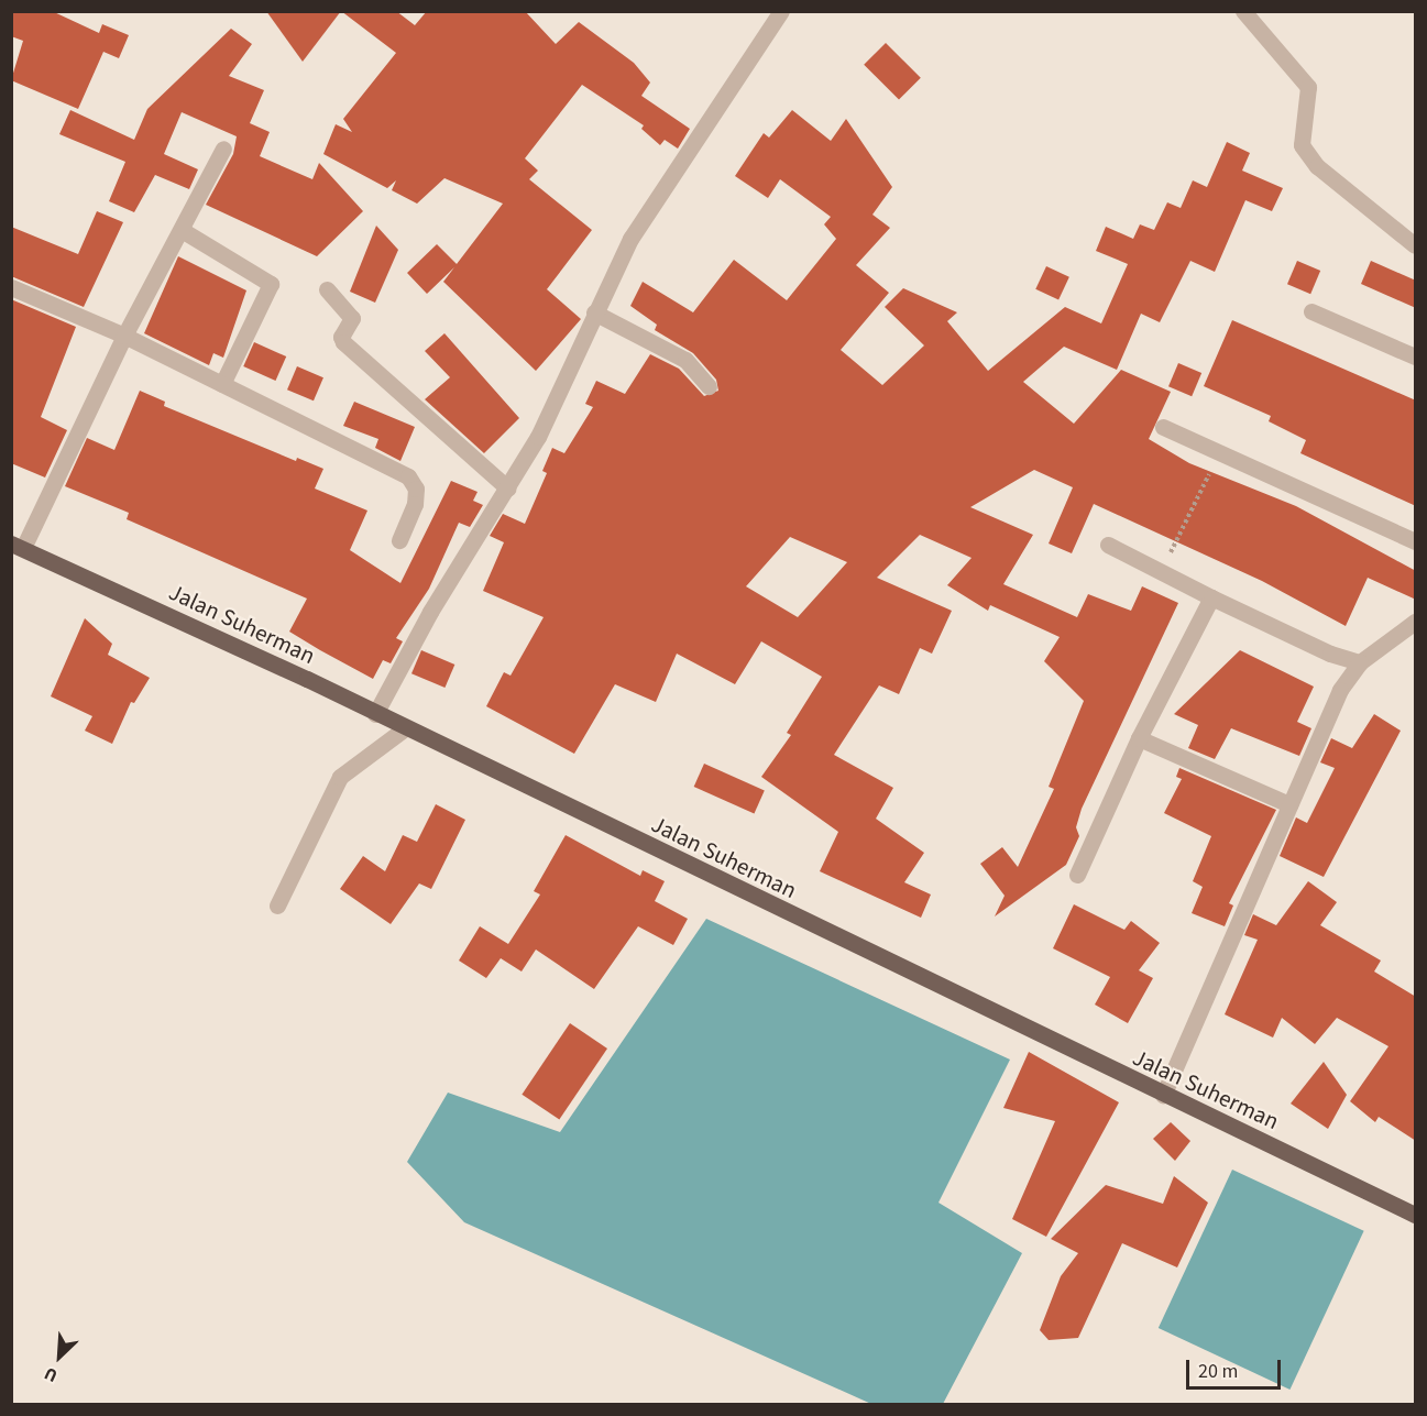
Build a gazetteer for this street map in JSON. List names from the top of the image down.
{
  "streets": {
    "main road": ["Jalan Suherman"]
  },
  "scale_bar": "20 m",
  "north": "bottom left"
}
